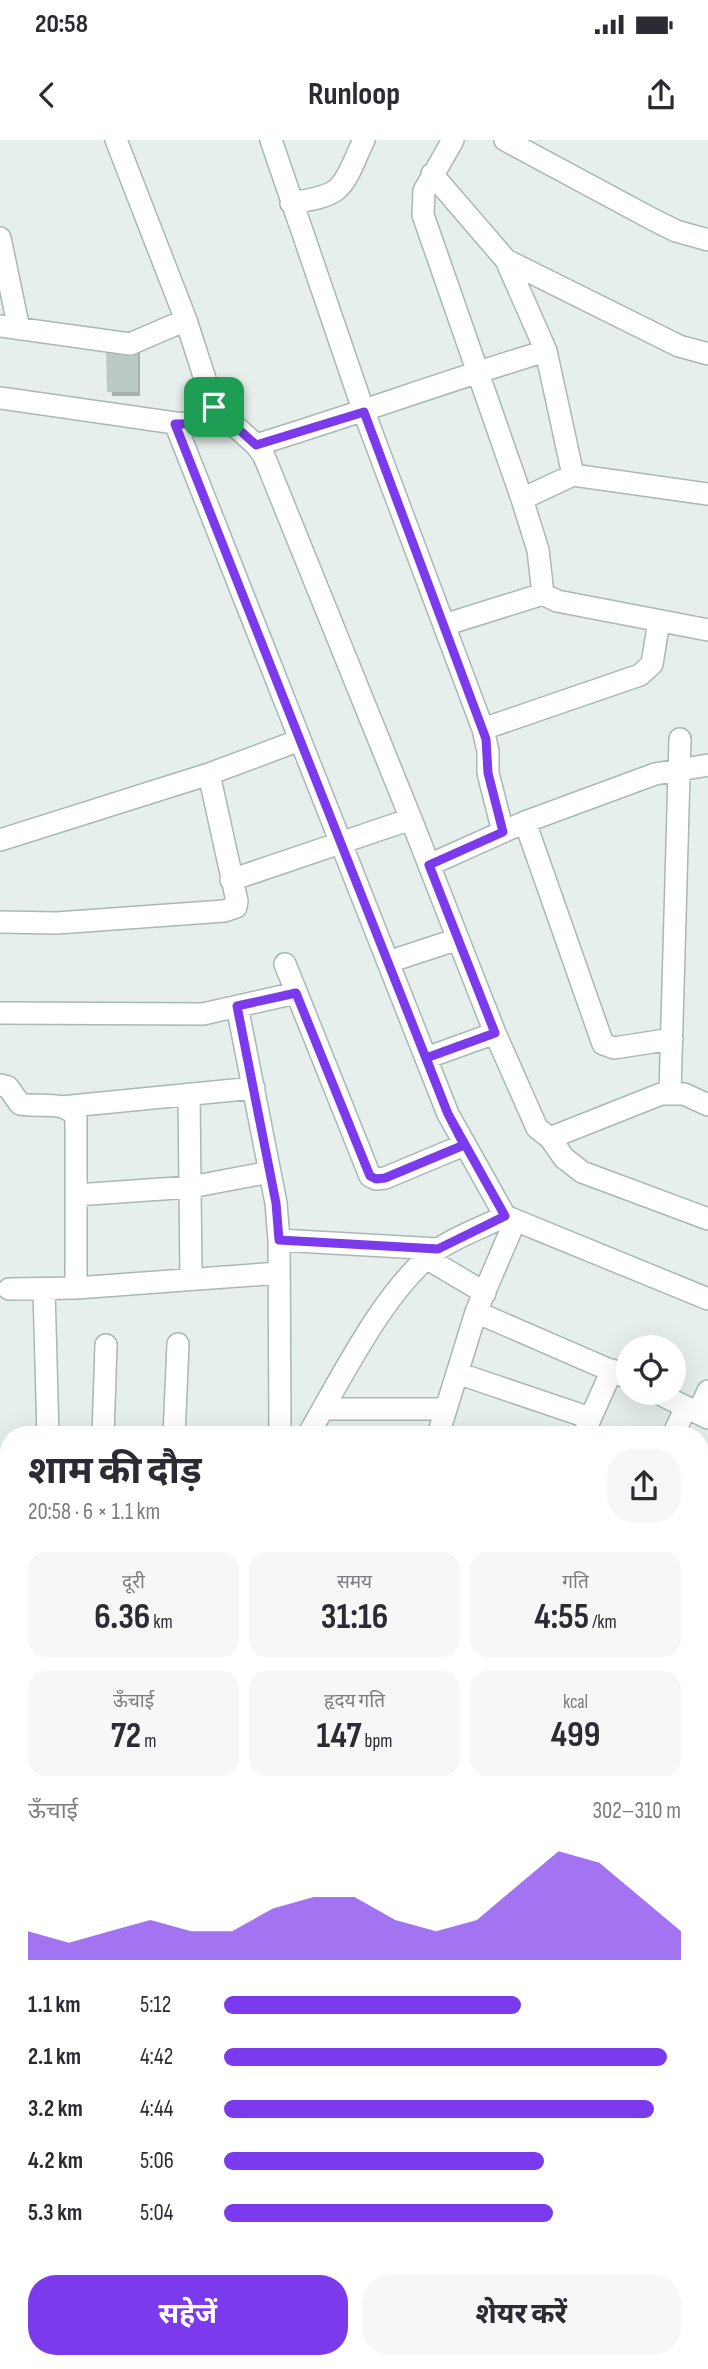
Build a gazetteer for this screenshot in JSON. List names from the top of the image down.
{
  "page": {
    "status": "20:58",
    "header": "Runloop",
    "heading": ["शाम की दौड़", "20:58 · 6 × 1.1 km"],
    "stats": [
      ["दूरी", "6.36 km"],
      ["समय", "31:16"],
      ["गति", "4:55 /km"],
      ["ऊँचाई", "72 m"],
      ["हृदय गति", "147 bpm"],
      ["kcal", "499"]
    ],
    "chart": ["ऊँचाई", "302–310 m"],
    "list": [
      {
        "name": "1.1 km",
        "note": "5:12"
      },
      {
        "name": "2.1 km",
        "note": "4:42"
      },
      {
        "name": "3.2 km",
        "note": "4:44"
      },
      {
        "name": "4.2 km",
        "note": "5:06"
      },
      {
        "name": "5.3 km",
        "note": "5:04"
      }
    ],
    "buttons": ["सहेजें", "शेयर करें"]
  }
}
